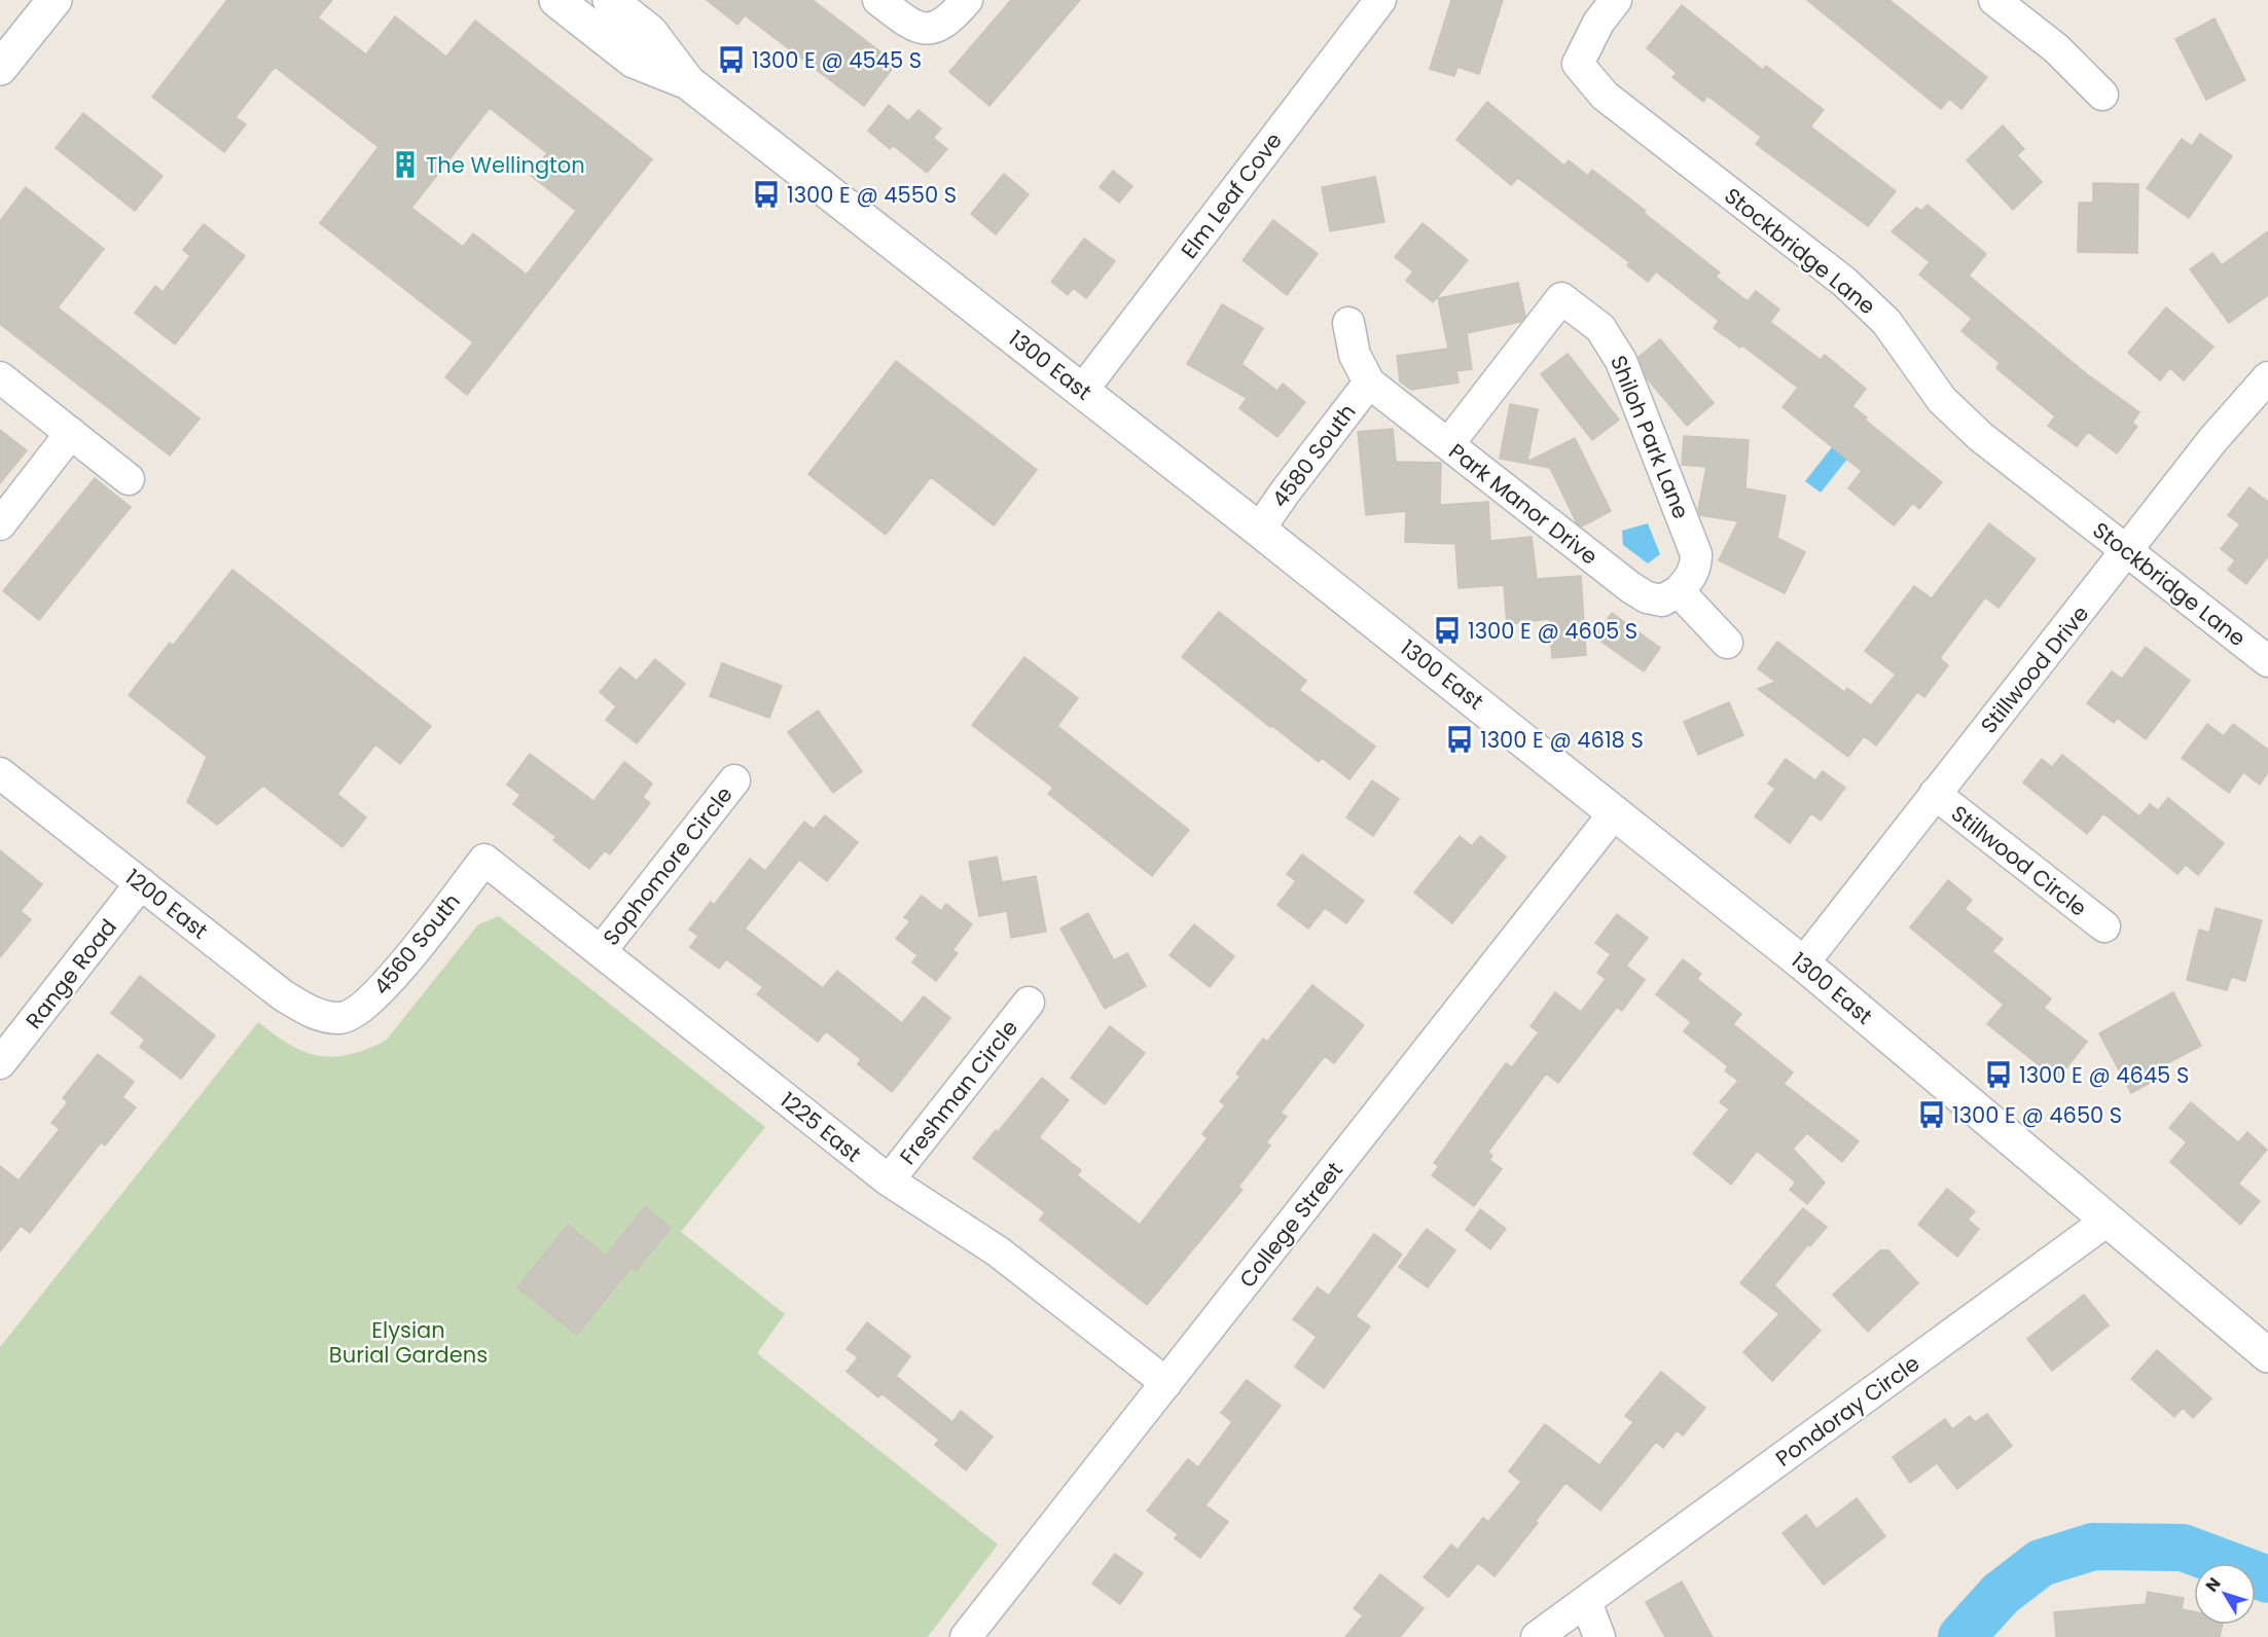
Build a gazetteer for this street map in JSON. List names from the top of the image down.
{
  "streets": {
    "main road": ["1300 East"],
    "street": [
      "Elm Leaf Cove",
      "Stockbridge Lane",
      "Shiloh Park Lane",
      "4580 South",
      "Park Manor Drive",
      "Stillwood Drive",
      "Stillwood Circle",
      "Sophomore Circle",
      "1200 East",
      "4560 South",
      "Range Road",
      "Freshman Circle",
      "1225 East",
      "College Street",
      "Pondoray Circle"
    ]
  },
  "crossings": [
    ["Elm Leaf Cove", "1300 East"],
    ["Stockbridge Lane", "Stillwood Drive"],
    ["1300 East", "4580 South"],
    ["1300 East", "Stillwood Drive"],
    ["1300 East", "College Street"],
    ["1300 East", "Pondoray Circle"],
    ["Shiloh Park Lane", "Park Manor Drive"],
    ["4580 South", "Park Manor Drive"],
    ["Stillwood Drive", "Stillwood Circle"],
    ["Sophomore Circle", "1225 East"],
    ["1200 East", "4560 South"],
    ["1200 East", "Range Road"],
    ["4560 South", "1225 East"],
    ["Freshman Circle", "1225 East"],
    ["1225 East", "College Street"]
  ],
  "parks": ["Elysian Burial Gardens"],
  "places": {
    "bus stop": [
      "1300 E @ 4545 S",
      "1300 E @ 4550 S",
      "1300 E @ 4605 S",
      "1300 E @ 4618 S",
      "1300 E @ 4645 S",
      "1300 E @ 4650 S"
    ],
    "building": ["The Wellington"]
  },
  "north": "top left"
}
